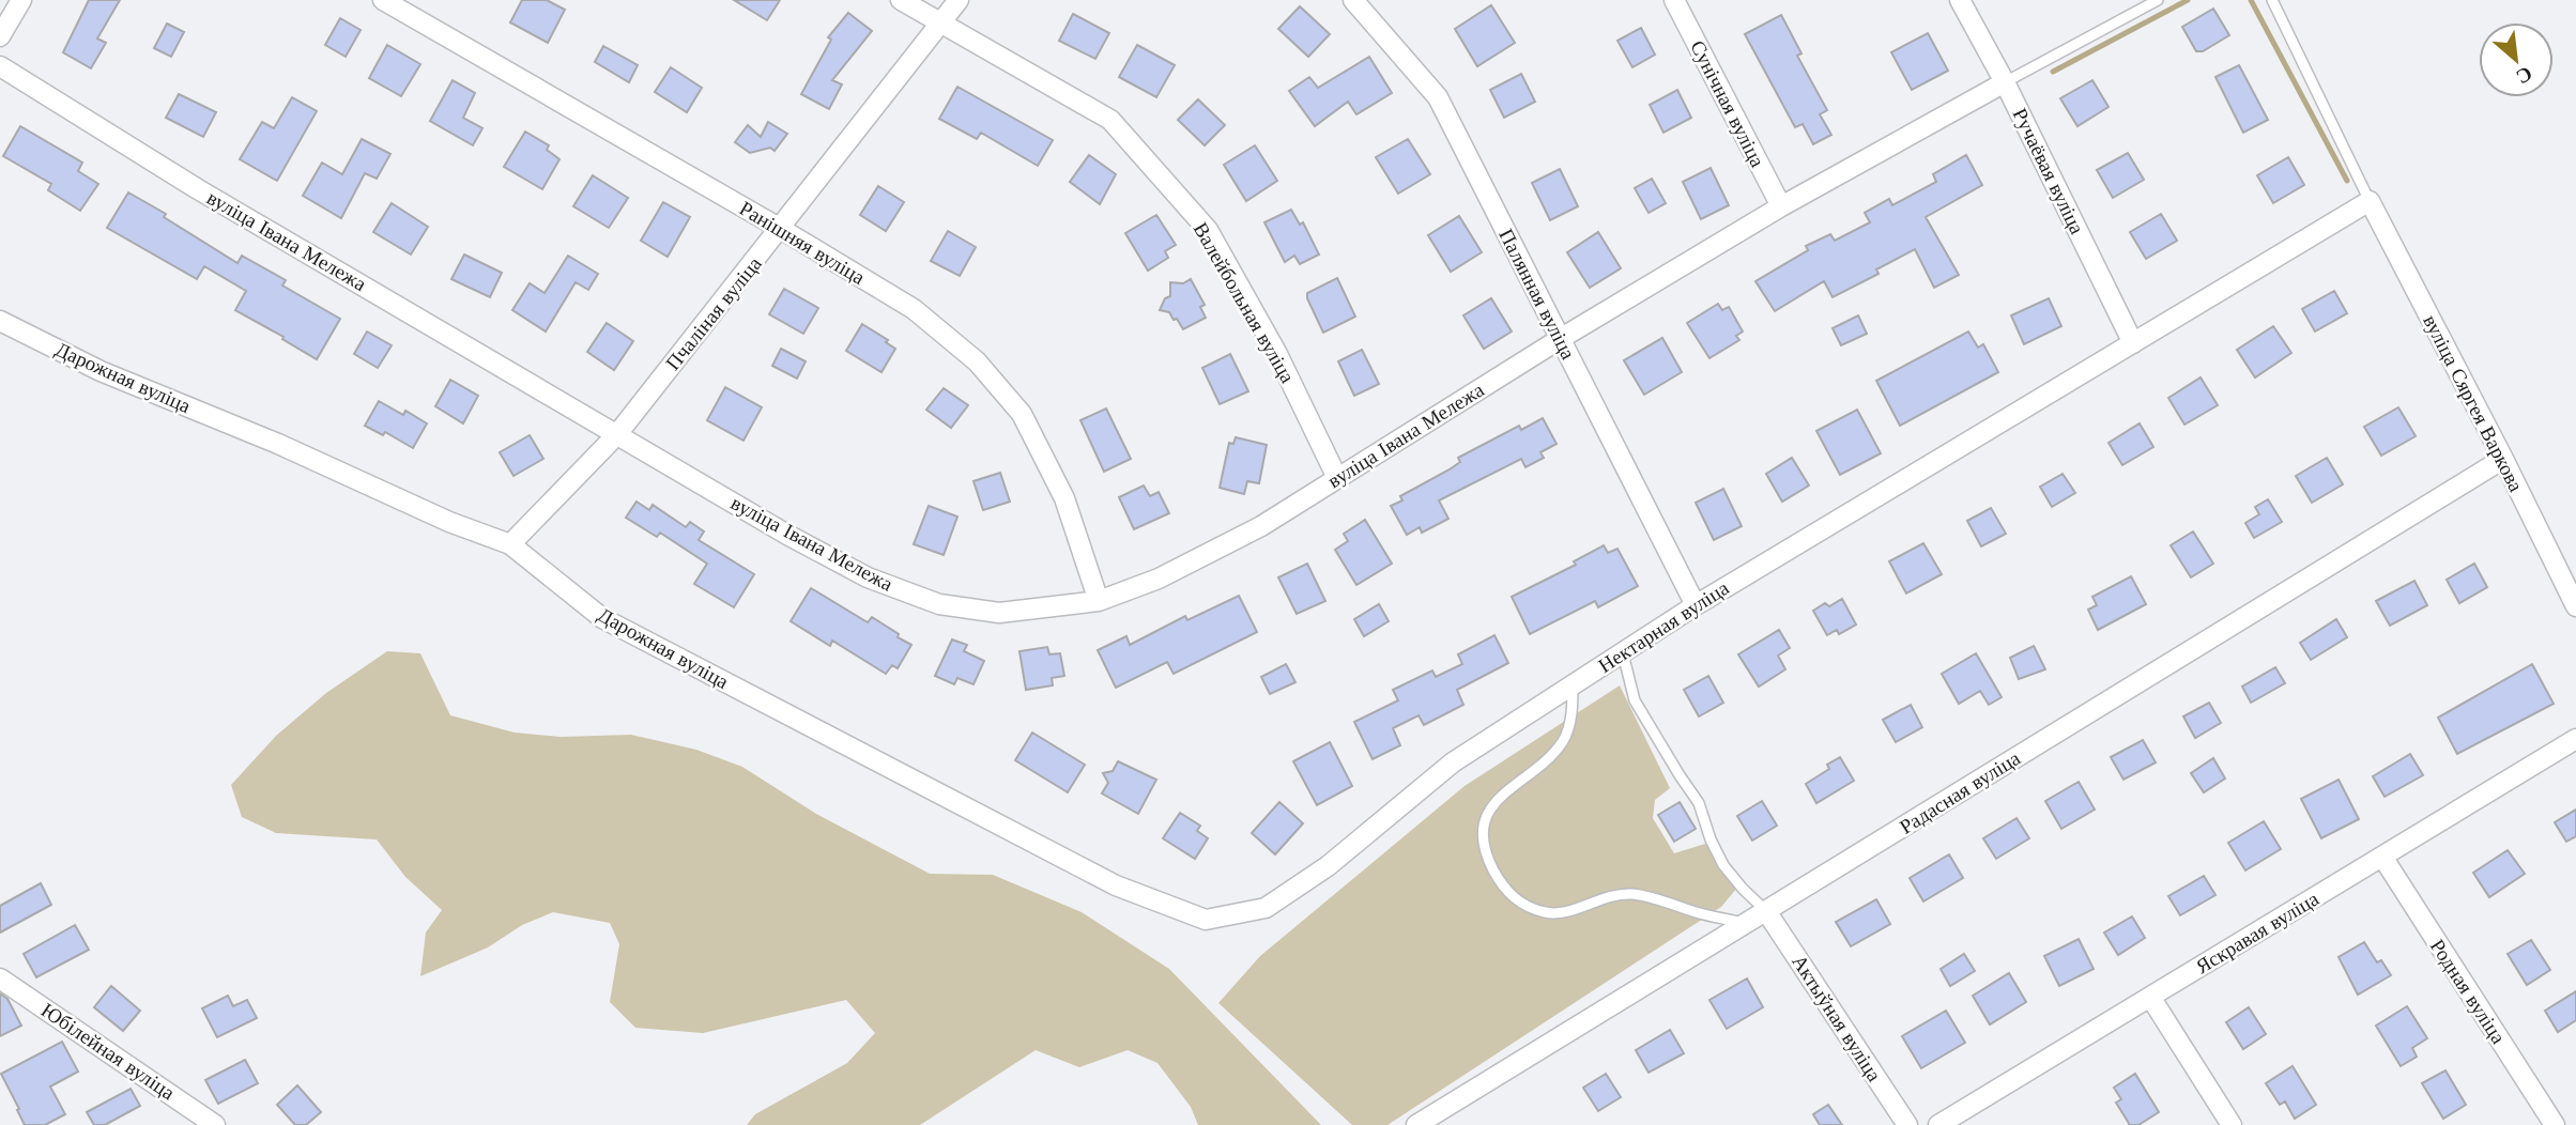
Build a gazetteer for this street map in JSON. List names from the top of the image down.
{
  "streets": {
    "street": [
      "Сунічная вуліца",
      "Ручаёвая вуліца",
      "вуліца Івана Мележа",
      "Ранішняя вуліца",
      "Палянная вуліца",
      "Валейбольная вуліца",
      "Пчаліная вуліца",
      "Дарожная вуліца",
      "вуліца Сяргея Варкова",
      "Нектарная вуліца",
      "Радасная вуліца",
      "Яскравая вуліца",
      "Родная вуліца",
      "Актыўная вуліца",
      "Юбілейная вуліца"
    ]
  },
  "crossings": [
    ["Сунічная вуліца", "вуліца Івана Мележа"],
    ["Ручаёвая вуліца", "вуліца Івана Мележа"],
    ["Ручаёвая вуліца", "Нектарная вуліца"],
    ["вуліца Івана Мележа", "Ранішняя вуліца"],
    ["вуліца Івана Мележа", "Палянная вуліца"],
    ["вуліца Івана Мележа", "Валейбольная вуліца"],
    ["вуліца Івана Мележа", "Пчаліная вуліца"],
    ["Ранішняя вуліца", "Пчаліная вуліца"],
    ["Палянная вуліца", "Нектарная вуліца"],
    ["Валейбольная вуліца", "Пчаліная вуліца"],
    ["Пчаліная вуліца", "Дарожная вуліца"],
    ["Дарожная вуліца", "Нектарная вуліца"],
    ["вуліца Сяргея Варкова", "Нектарная вуліца"],
    ["вуліца Сяргея Варкова", "Радасная вуліца"],
    ["Радасная вуліца", "Актыўная вуліца"],
    ["Яскравая вуліца", "Родная вуліца"]
  ],
  "north": "bottom right"
}
